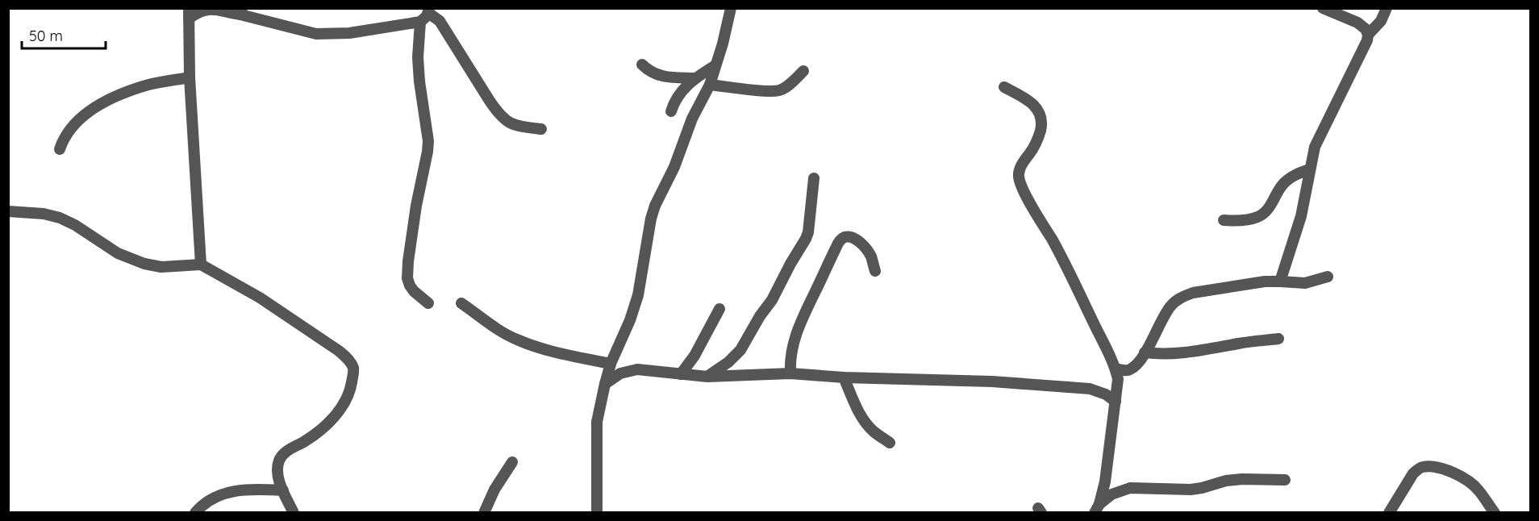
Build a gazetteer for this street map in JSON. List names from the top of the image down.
{
  "scale_bar": "50 m"
}
